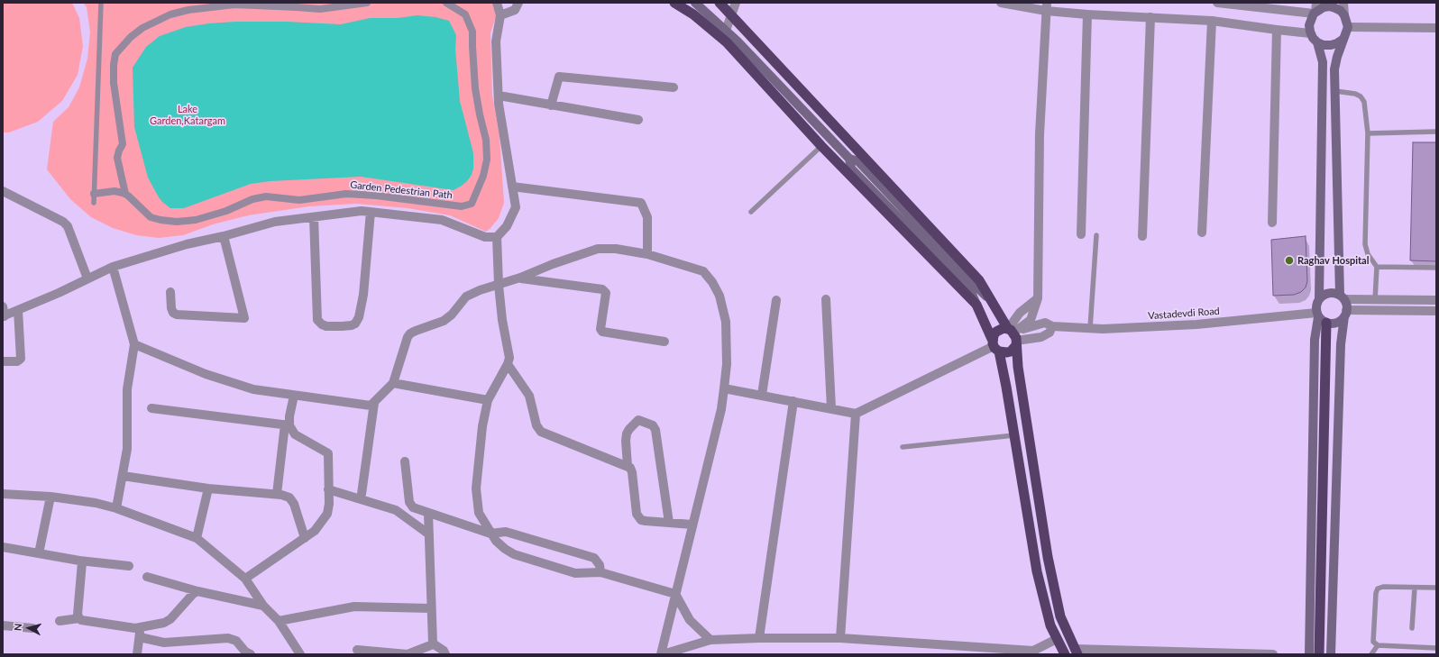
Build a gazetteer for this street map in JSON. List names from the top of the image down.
{
  "streets": {
    "street": ["Garden Pedestrian Path", "Vastadevdi Road"]
  },
  "parks": ["Lake Garden,Katargam"],
  "places": ["Raghav Hospital"],
  "north": "left"
}
